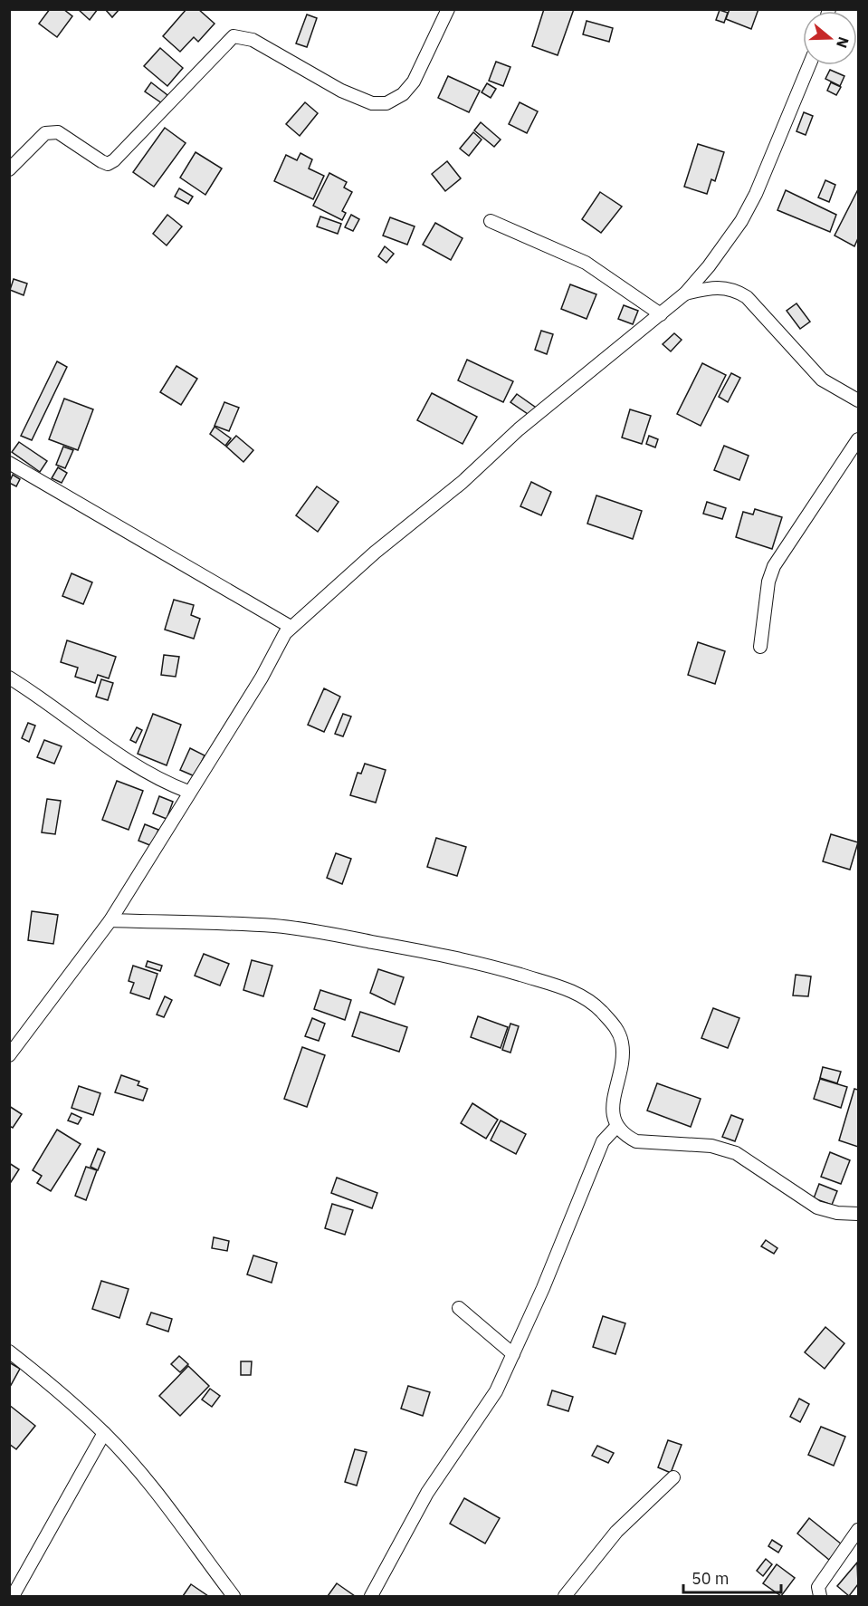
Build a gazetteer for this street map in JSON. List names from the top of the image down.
{
  "scale_bar": "50 m",
  "north": "right"
}
